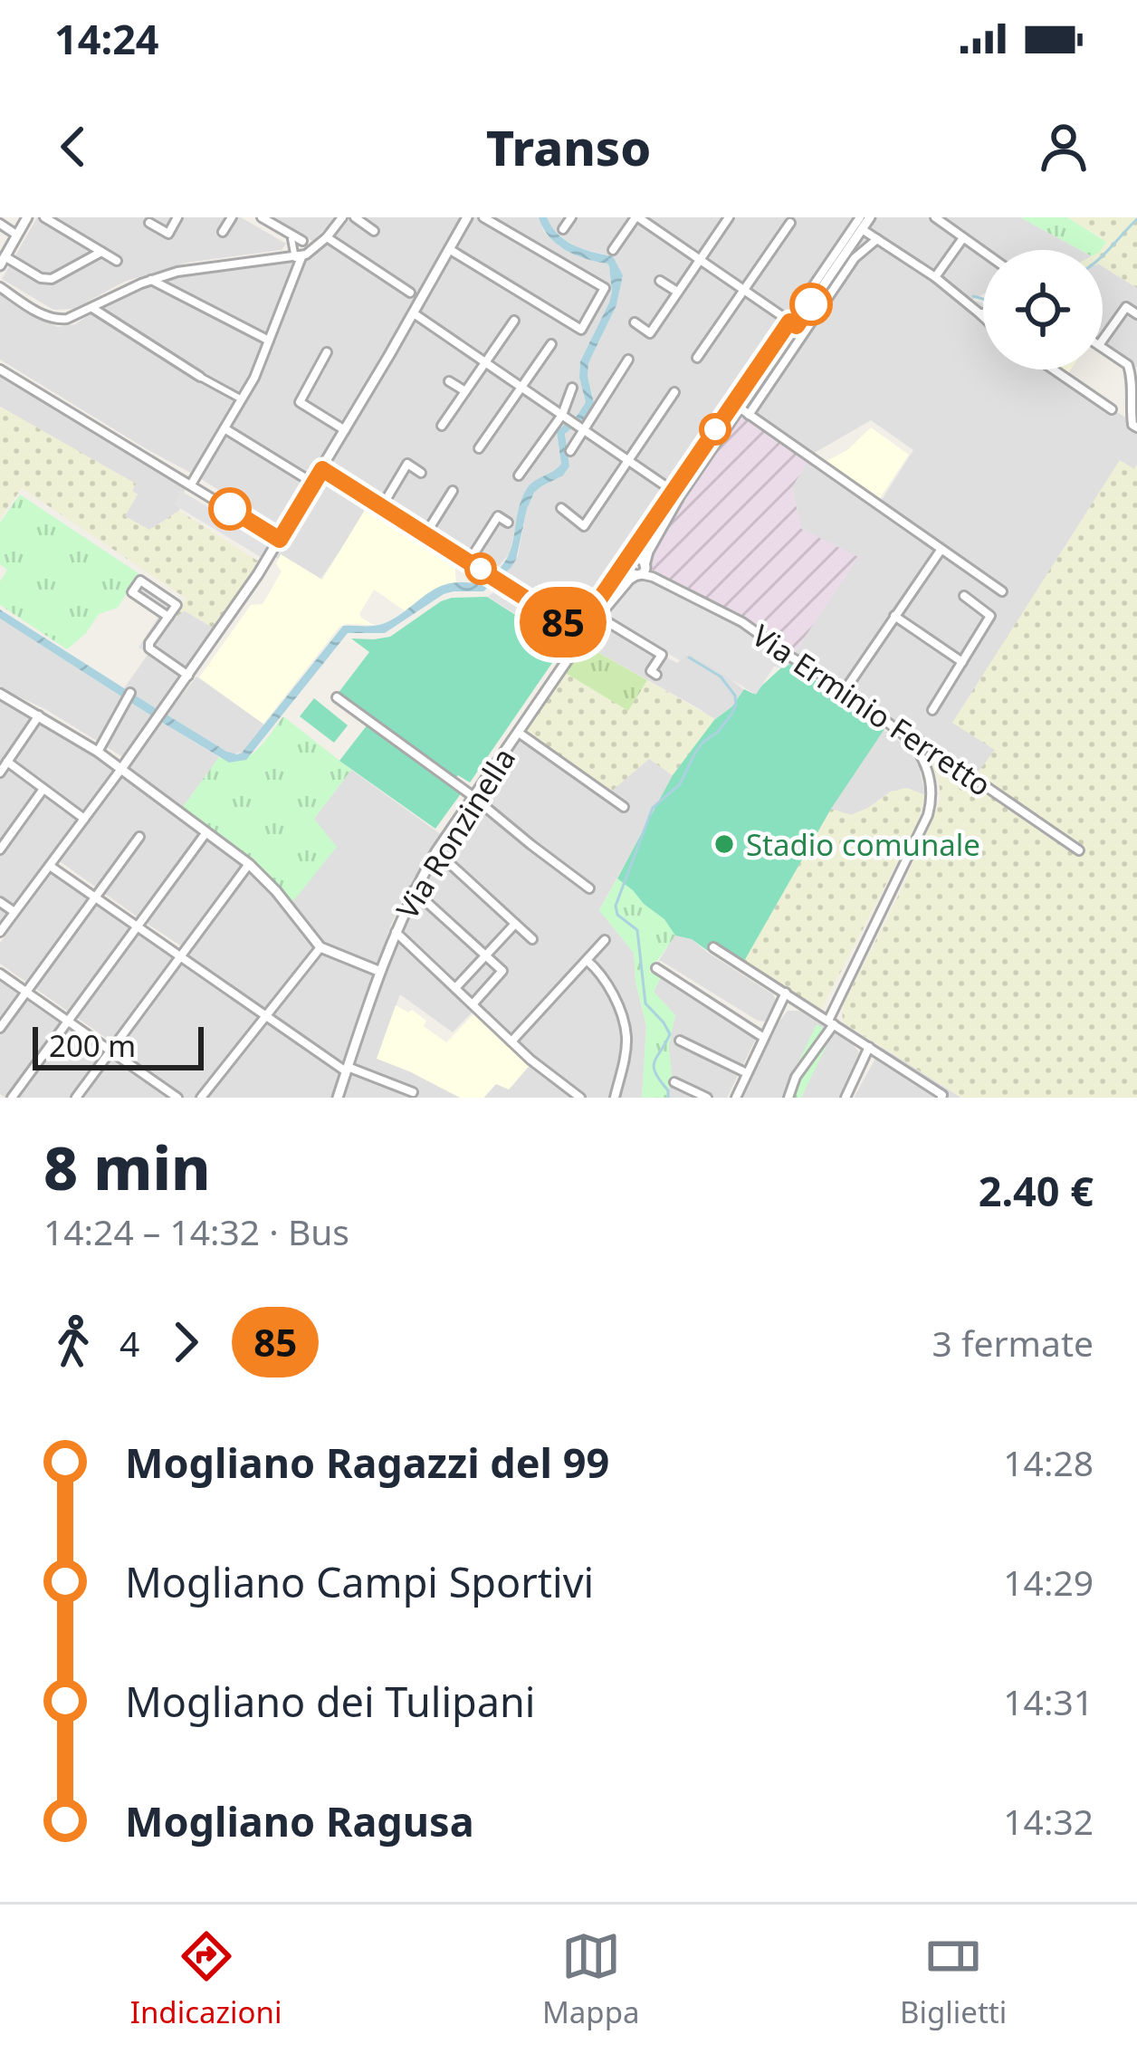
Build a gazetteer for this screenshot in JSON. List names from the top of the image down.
{
  "streets": {
    "street": ["Via Erminio Ferretto", "Via Ronzinella"]
  },
  "crossings": [
    ["Via Erminio Ferretto", "Via Ronzinella"]
  ],
  "places": ["Stadio comunale"],
  "lines": ["bus line 85"],
  "scale_bar": "200 m",
  "page": {
    "status": "14:24",
    "header": "Transo",
    "on_map": "85",
    "scale": "200 m",
    "heading": ["8 min", "14:24 – 14:32 · Bus", "2.40 €"],
    "legs": ["4", "85", "3 fermate"],
    "list": [
      {
        "name": "Mogliano Ragazzi del 99",
        "value": "14:28"
      },
      {
        "name": "Mogliano Campi Sportivi",
        "value": "14:29"
      },
      {
        "name": "Mogliano dei Tulipani",
        "value": "14:31"
      },
      {
        "name": "Mogliano Ragusa",
        "value": "14:32"
      }
    ],
    "tabs": ["Indicazioni", "Mappa", "Biglietti"]
  }
}
